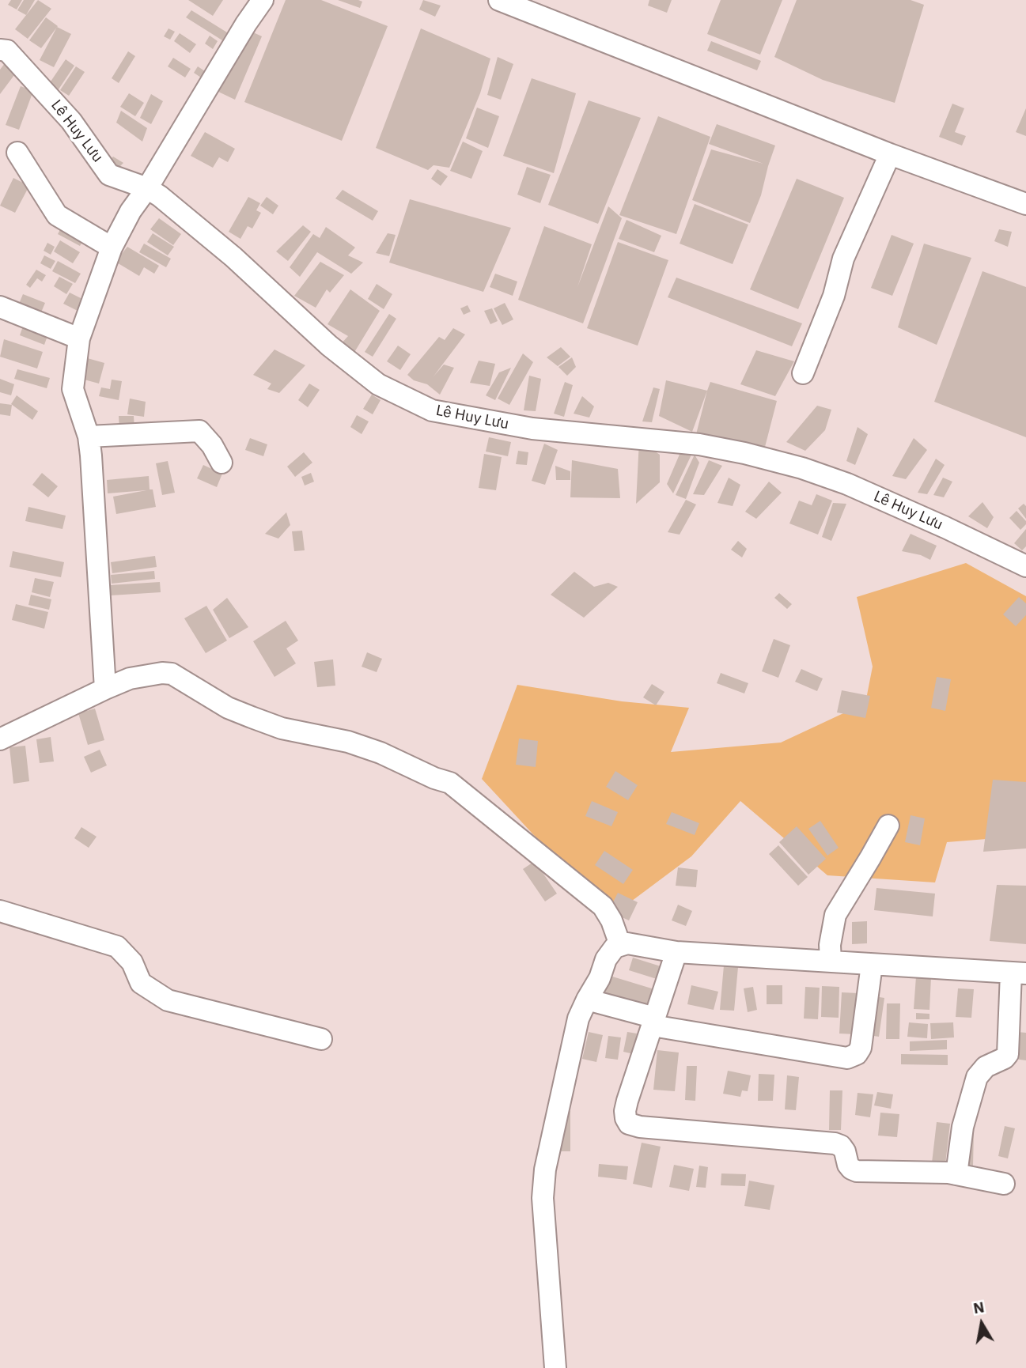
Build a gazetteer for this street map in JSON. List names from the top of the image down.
{
  "streets": {
    "street": ["Lê Huy Lưu"]
  },
  "north": "top"
}
